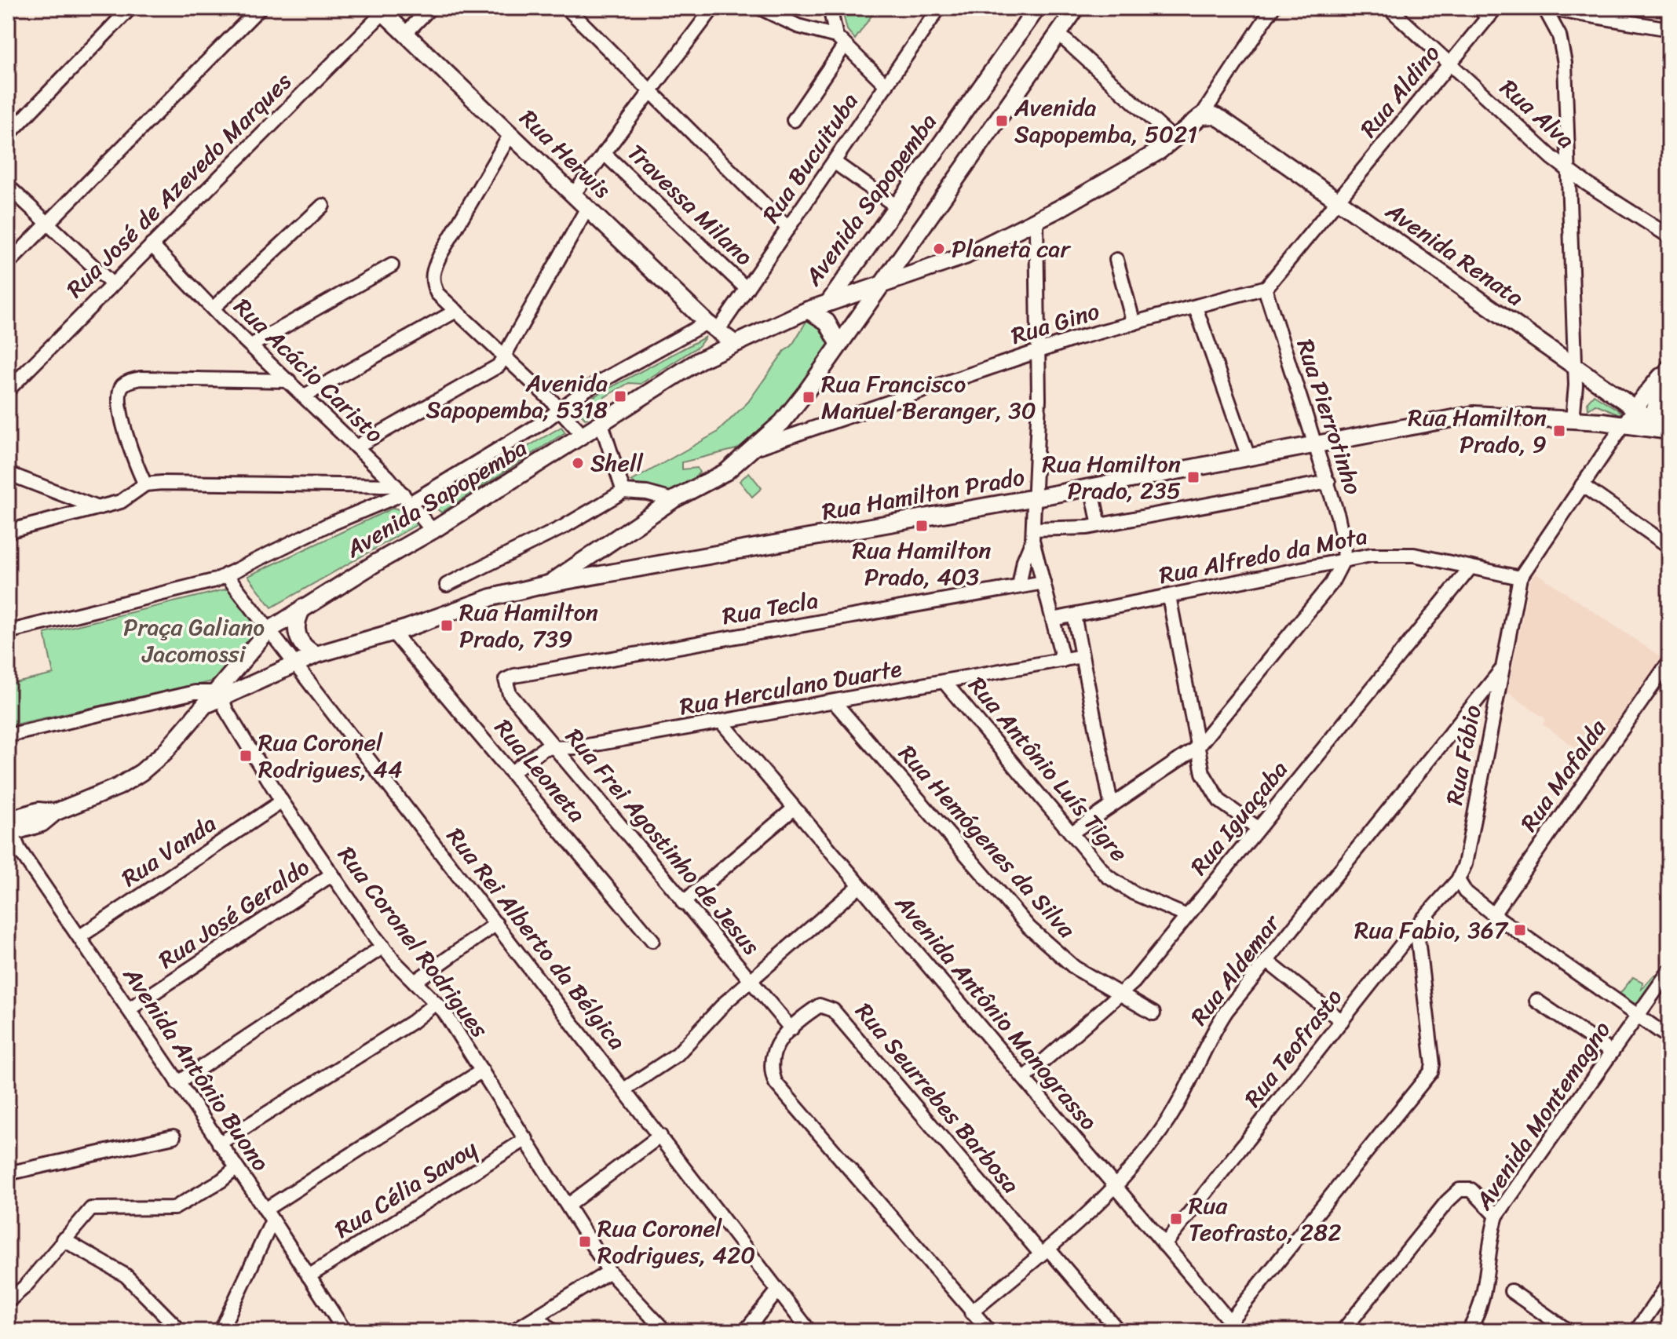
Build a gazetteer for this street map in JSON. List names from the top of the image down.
{
  "streets": {
    "main road": [
      "Rua Herwis",
      "Avenida Sapopemba",
      "Avenida Renata",
      "Rua Hamilton Prado"
    ],
    "street": [
      "Rua Aldino",
      "Rua Alva",
      "Rua Bucuituba",
      "Rua José de Azevedo Marques",
      "Travessa Milano",
      "Rua Gino",
      "Rua Acácio Caristo",
      "Rua Pierrotinho",
      "Rua Alfredo da Mota",
      "Rua Tecla",
      "Rua Herculano Duarte",
      "Rua Fábio",
      "Rua Antônio Luís Tigre",
      "Rua Leoneta",
      "Rua Mafalda",
      "Rua Iguaçaba",
      "Rua Frei Agostinho de Jesus",
      "Rua Hemógenes da Silva",
      "Rua Vanda",
      "Rua José Geraldo",
      "Rua Rei Alberto da Bélgica",
      "Rua Coronel Rodrigues",
      "Rua Aldemar",
      "Avenida Antônio Manograsso",
      "Rua Teofrasto",
      "Avenida Antônio Buono",
      "Rua Seurrebes Barbosa",
      "Avenida Montemagno",
      "Rua Célia Savoy"
    ]
  },
  "crossings": [
    ["Rua Aldino", "Rua Alva"],
    ["Rua Aldino", "Avenida Renata"],
    ["Rua Herwis", "Rua Bucuituba"],
    ["Rua Herwis", "Rua José de Azevedo Marques"],
    ["Rua Herwis", "Avenida Sapopemba"],
    ["Rua Bucuituba", "Avenida Sapopemba"],
    ["Rua Bucuituba", "Travessa Milano"],
    ["Rua José de Azevedo Marques", "Rua Acácio Caristo"],
    ["Avenida Sapopemba", "Rua Acácio Caristo"],
    ["Avenida Sapopemba", "Rua Hamilton Prado"],
    ["Avenida Sapopemba", "Rua Rei Alberto da Bélgica"],
    ["Avenida Sapopemba", "Rua Coronel Rodrigues"],
    ["Avenida Sapopemba", "Avenida Antônio Buono"],
    ["Avenida Renata", "Rua Hamilton Prado"],
    ["Avenida Renata", "Rua Fábio"],
    ["Rua Gino", "Rua Pierrotinho"],
    ["Rua Pierrotinho", "Rua Hamilton Prado"],
    ["Rua Pierrotinho", "Rua Alfredo da Mota"],
    ["Rua Hamilton Prado", "Rua Fábio"],
    ["Rua Hamilton Prado", "Rua Leoneta"],
    ["Rua Hamilton Prado", "Rua Rei Alberto da Bélgica"],
    ["Rua Hamilton Prado", "Rua Coronel Rodrigues"],
    ["Rua Alfredo da Mota", "Rua Fábio"],
    ["Rua Alfredo da Mota", "Rua Iguaçaba"],
    ["Rua Tecla", "Rua Frei Agostinho de Jesus"],
    ["Rua Herculano Duarte", "Rua Antônio Luís Tigre"],
    ["Rua Herculano Duarte", "Rua Leoneta"],
    ["Rua Herculano Duarte", "Rua Frei Agostinho de Jesus"],
    ["Rua Herculano Duarte", "Rua Hemógenes da Silva"],
    ["Rua Herculano Duarte", "Avenida Antônio Manograsso"],
    ["Rua Fábio", "Rua Aldemar"],
    ["Rua Fábio", "Rua Teofrasto"],
    ["Rua Antônio Luís Tigre", "Rua Iguaçaba"],
    ["Rua Iguaçaba", "Rua Hemógenes da Silva"],
    ["Rua Iguaçaba", "Avenida Antônio Manograsso"],
    ["Rua Frei Agostinho de Jesus", "Rua Seurrebes Barbosa"],
    ["Rua Vanda", "Rua Coronel Rodrigues"],
    ["Rua Vanda", "Avenida Antônio Buono"],
    ["Rua José Geraldo", "Rua Coronel Rodrigues"],
    ["Rua José Geraldo", "Avenida Antônio Buono"],
    ["Rua Coronel Rodrigues", "Rua Célia Savoy"],
    ["Rua Aldemar", "Avenida Antônio Manograsso"],
    ["Rua Aldemar", "Rua Seurrebes Barbosa"],
    ["Avenida Antônio Manograsso", "Rua Teofrasto"],
    ["Avenida Antônio Buono", "Rua Célia Savoy"]
  ],
  "parks": ["Praça Galiano Jacomossi"],
  "places": {
    "transit": [
      "Avenida Sapopemba, 5021",
      "Avenida Sapopemba, 5318",
      "Rua Francisco Manuel Beranger, 30",
      "Rua Hamilton Prado, 9",
      "Rua Hamilton Prado, 235",
      "Rua Hamilton Prado, 403",
      "Rua Hamilton Prado, 739",
      "Rua Coronel Rodrigues, 44",
      "Rua Fabio, 367",
      "Rua Teofrasto, 282",
      "Rua Coronel Rodrigues, 420"
    ],
    "other": ["Planeta car", "Shell"]
  }
}
